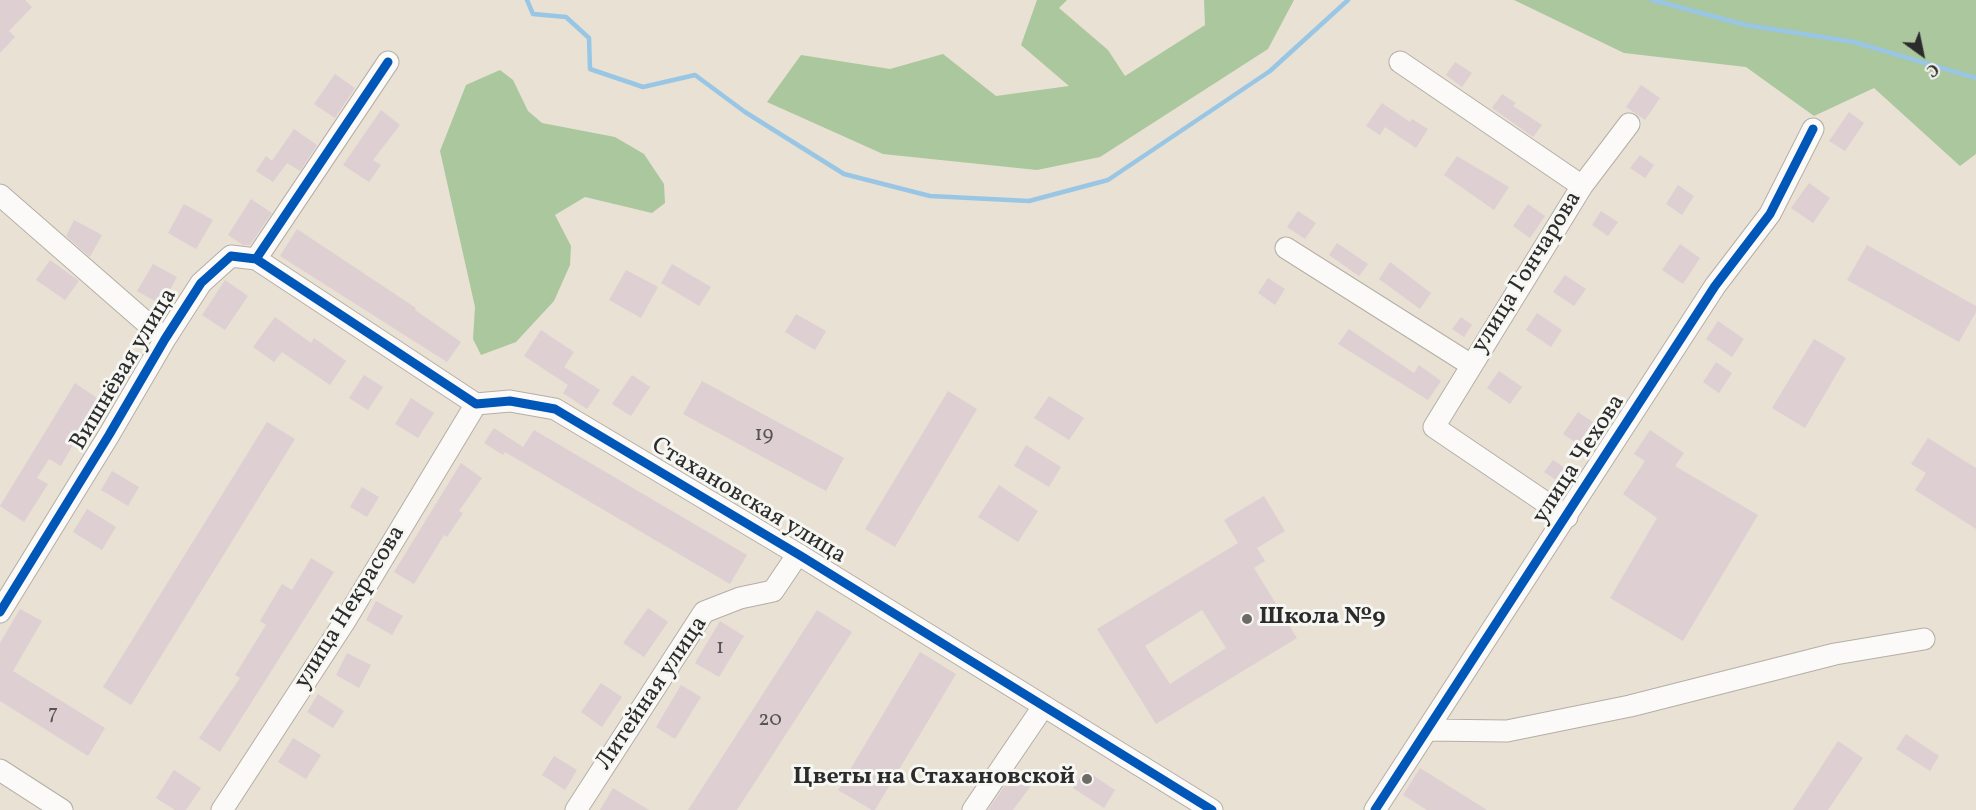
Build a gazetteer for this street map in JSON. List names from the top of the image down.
{
  "streets": {
    "street": [
      "улица Гончарова",
      "Вишнёвая улица",
      "улица Чехова",
      "Стахановская улица",
      "улица Некрасова",
      "Литейная улица"
    ]
  },
  "crossings": [
    ["улица Гончарова", "улица Чехова"],
    ["Стахановская улица", "улица Некрасова"],
    ["Стахановская улица", "Литейная улица"]
  ],
  "places": ["Школа №9", "Цветы на Стахановской"],
  "house_numbers": [
    "19",
    "1",
    "7",
    "20"
  ],
  "north": "bottom right"
}
